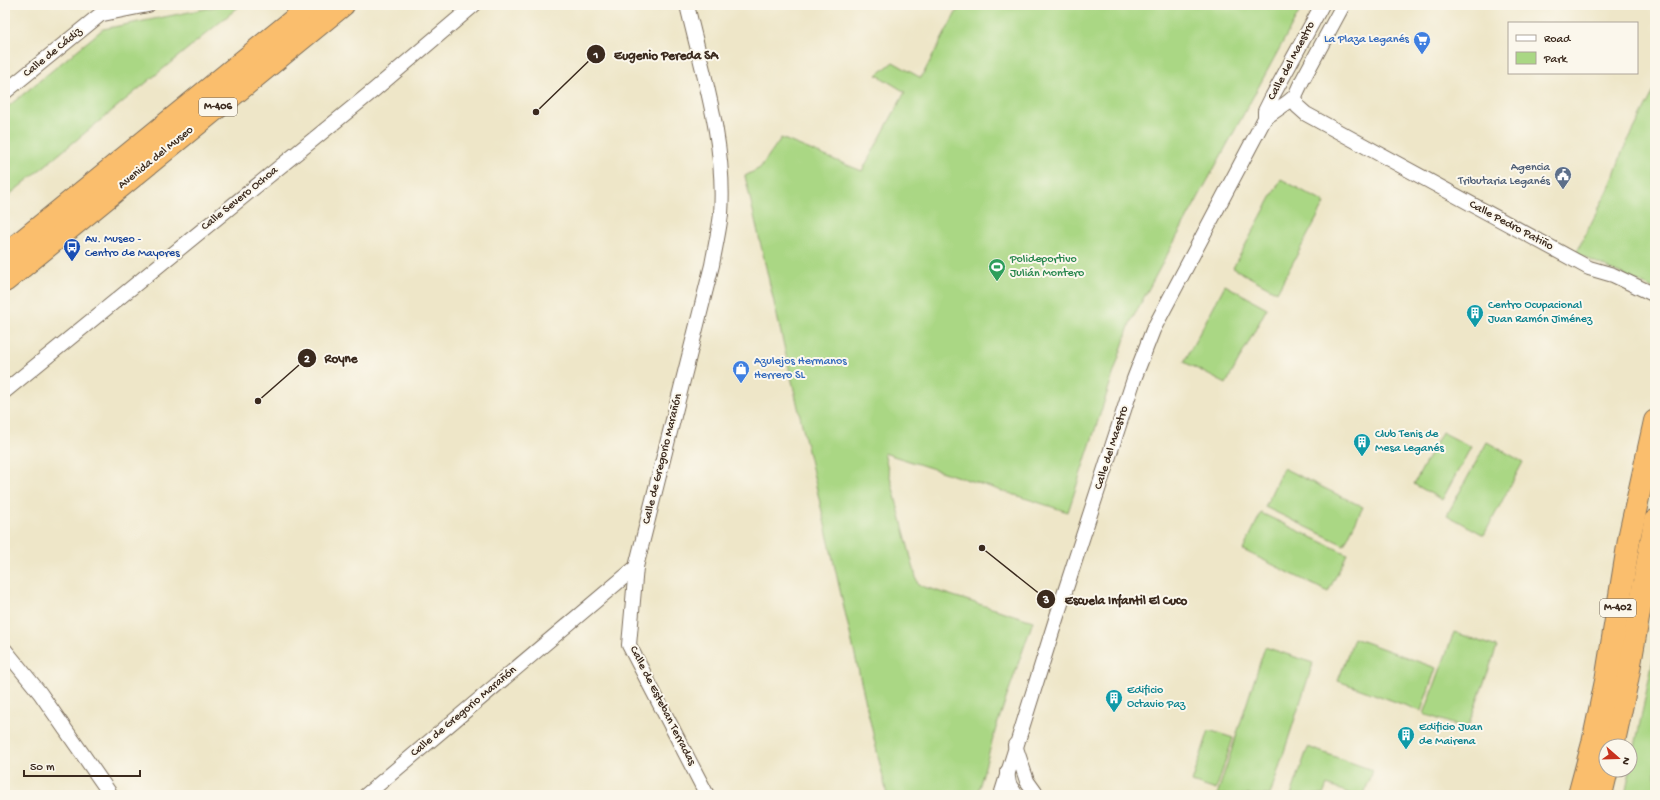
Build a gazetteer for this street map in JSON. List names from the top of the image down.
{
  "streets": {
    "highway": ["M-406", "Avenida del Museo", "M-402"],
    "street": [
      "Calle de Cádiz",
      "Calle del Maestro",
      "Calle Severo Ochoa",
      "Calle Pedro Patiño",
      "Calle de Gregorio Marañón",
      "Calle de Esteban Terradas"
    ]
  },
  "crossings": [
    ["Calle del Maestro", "Calle Pedro Patiño"],
    ["Calle de Gregorio Marañón", "Calle de Esteban Terradas"]
  ],
  "places": {
    "supermarket": ["La Plaza Leganés"],
    "other": ["Eugenio Pereda SA", "Royne", "Escuela Infantil El Cuco"],
    "public building": ["Agencia Tributaria Leganés"],
    "bus stop": ["Av. Museo - Centro de Mayores"],
    "sports": ["Polideportivo Julián Montero"],
    "building": [
      "Centro Ocupacional Juan Ramón Jiménez",
      "Club Tenis de Mesa Leganés",
      "Edificio Octavio Paz",
      "Edificio Juan de Mairena"
    ],
    "shop": ["Azulejos Hermanos Herrero SL"]
  },
  "legend": ["Road", "Park"],
  "scale_bar": "50 m",
  "north": "right"
}
